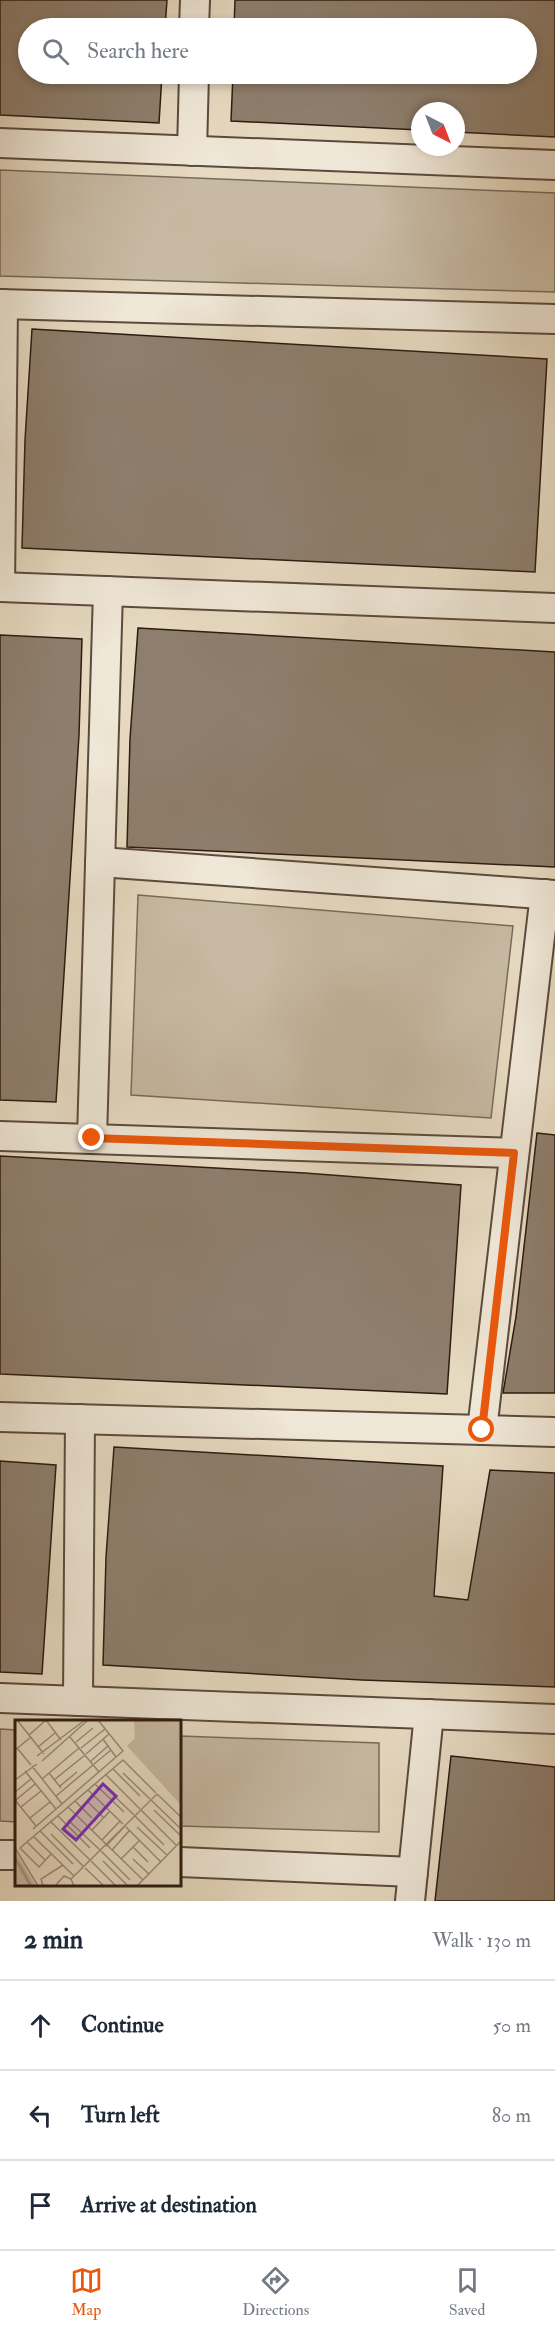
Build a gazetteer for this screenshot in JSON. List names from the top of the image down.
{
  "north": "bottom right",
  "page": {
    "search": "Search here",
    "heading": ["2 min", "Walk · 130 m"],
    "list": [
      ["Continue", "50 m"],
      ["Turn left", "80 m"],
      "Arrive at destination"
    ],
    "nav": ["Map", "Directions", "Saved"]
  }
}
